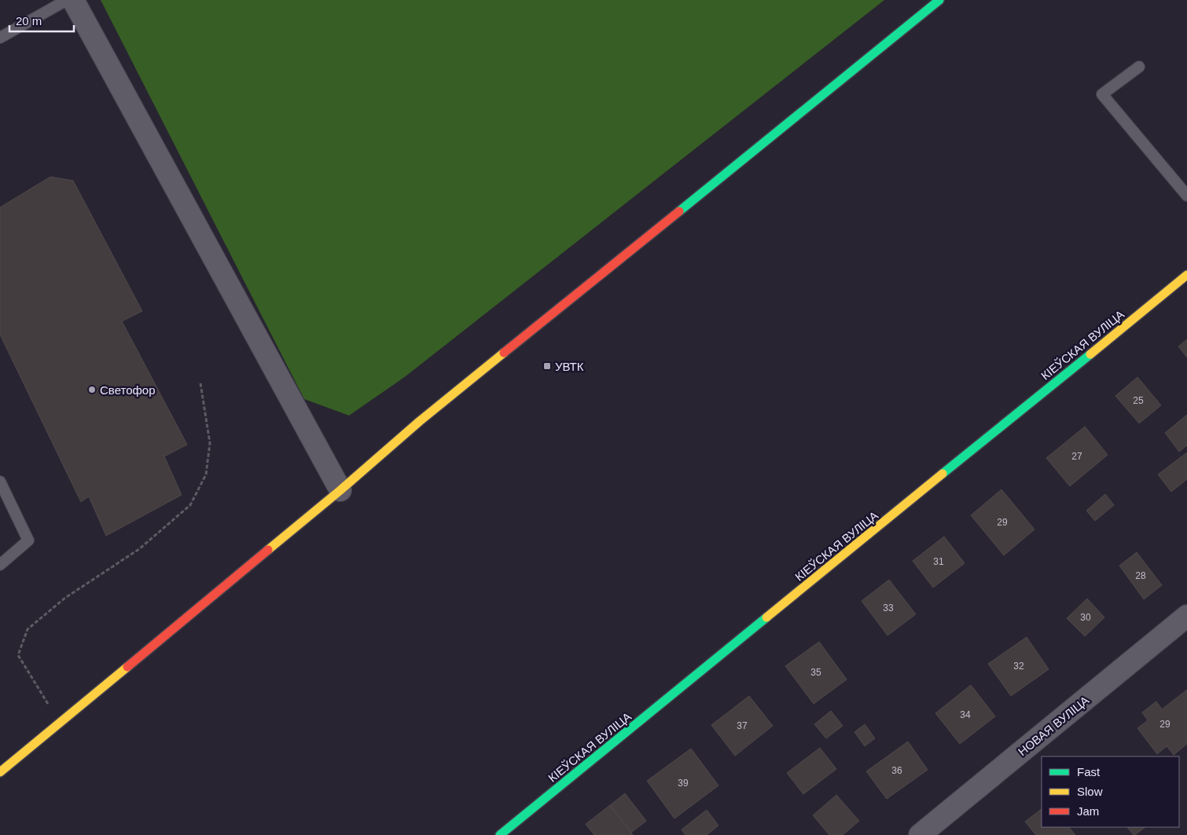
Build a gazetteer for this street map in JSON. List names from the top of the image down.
{
  "streets": {
    "main road": ["КІЕЎСКАЯ ВУЛІЦА"],
    "street": ["НОВАЯ ВУЛІЦА"]
  },
  "places": {
    "transit": ["УВТК"],
    "other": ["Светофор"]
  },
  "house_numbers": [
    "25",
    "27",
    "29",
    "31",
    "28",
    "33",
    "30",
    "32",
    "35",
    "34",
    "29",
    "37",
    "36",
    "39"
  ],
  "legend": ["Fast", "Slow", "Jam"],
  "scale_bar": "20 m"
}
